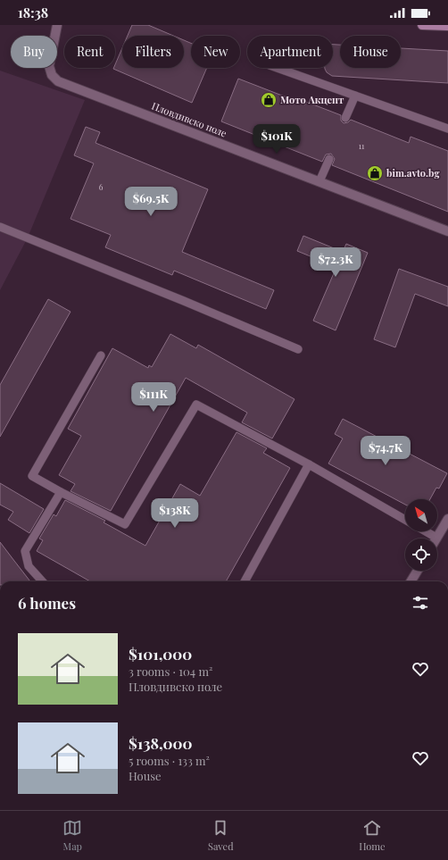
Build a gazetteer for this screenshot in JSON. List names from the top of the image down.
{
  "streets": {
    "street": ["Пловдивско поле"]
  },
  "places": {
    "shop": ["Мото Акцент", "bim.avto.bg"]
  },
  "house_numbers": ["11", "6"],
  "north": "top left",
  "page": {
    "status": "18:38",
    "chip": [
      "Buy",
      "Rent",
      "Filters",
      "New",
      "Apartment",
      "House"
    ],
    "price": [
      "$101K",
      "$69.5K",
      "$72.3K",
      "$111K",
      "$74.7K",
      "$138K"
    ],
    "heading": "6 homes",
    "list": [
      {
        "name": "$101,000",
        "note": "3 rooms · 104 m² · Пловдивско поле"
      },
      {
        "name": "$138,000",
        "note": "5 rooms · 133 m² · House"
      }
    ],
    "tabs": ["Map", "Saved", "Home"]
  }
}
